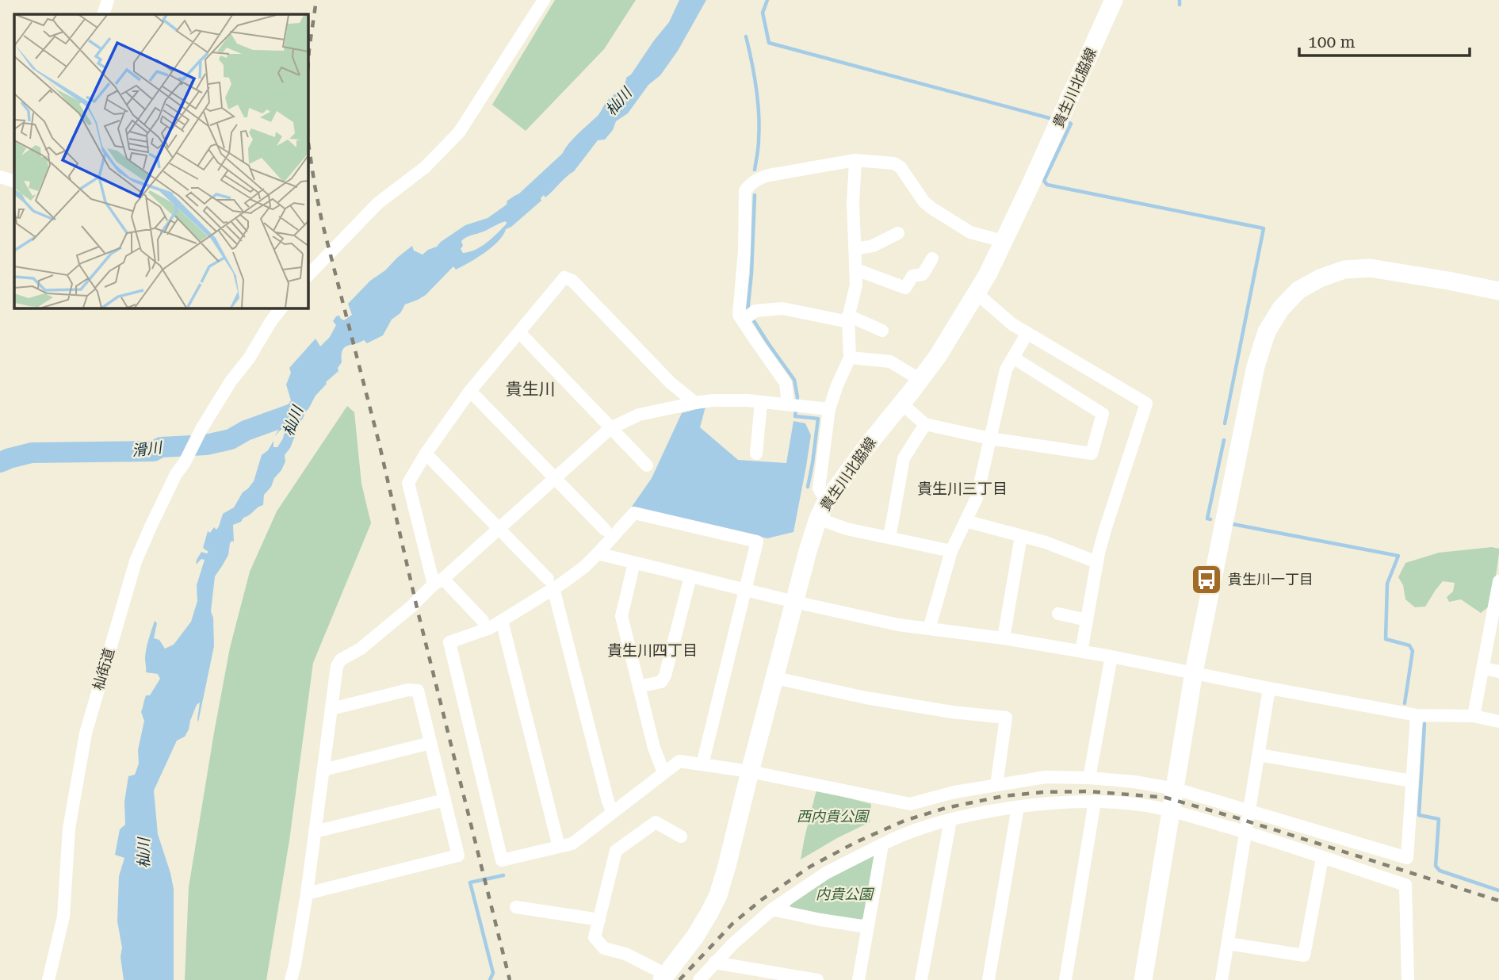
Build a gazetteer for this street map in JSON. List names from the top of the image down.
{
  "streets": {
    "main road": ["貴生川北脇線"],
    "street": ["杣街道"]
  },
  "districts": ["貴生川", "貴生川三丁目", "貴生川四丁目"],
  "water": ["杣川", "滑川"],
  "parks": ["西内貴公園", "内貴公園"],
  "places": {
    "bus stop": ["貴生川一丁目"]
  },
  "scale_bar": "100 m"
}
